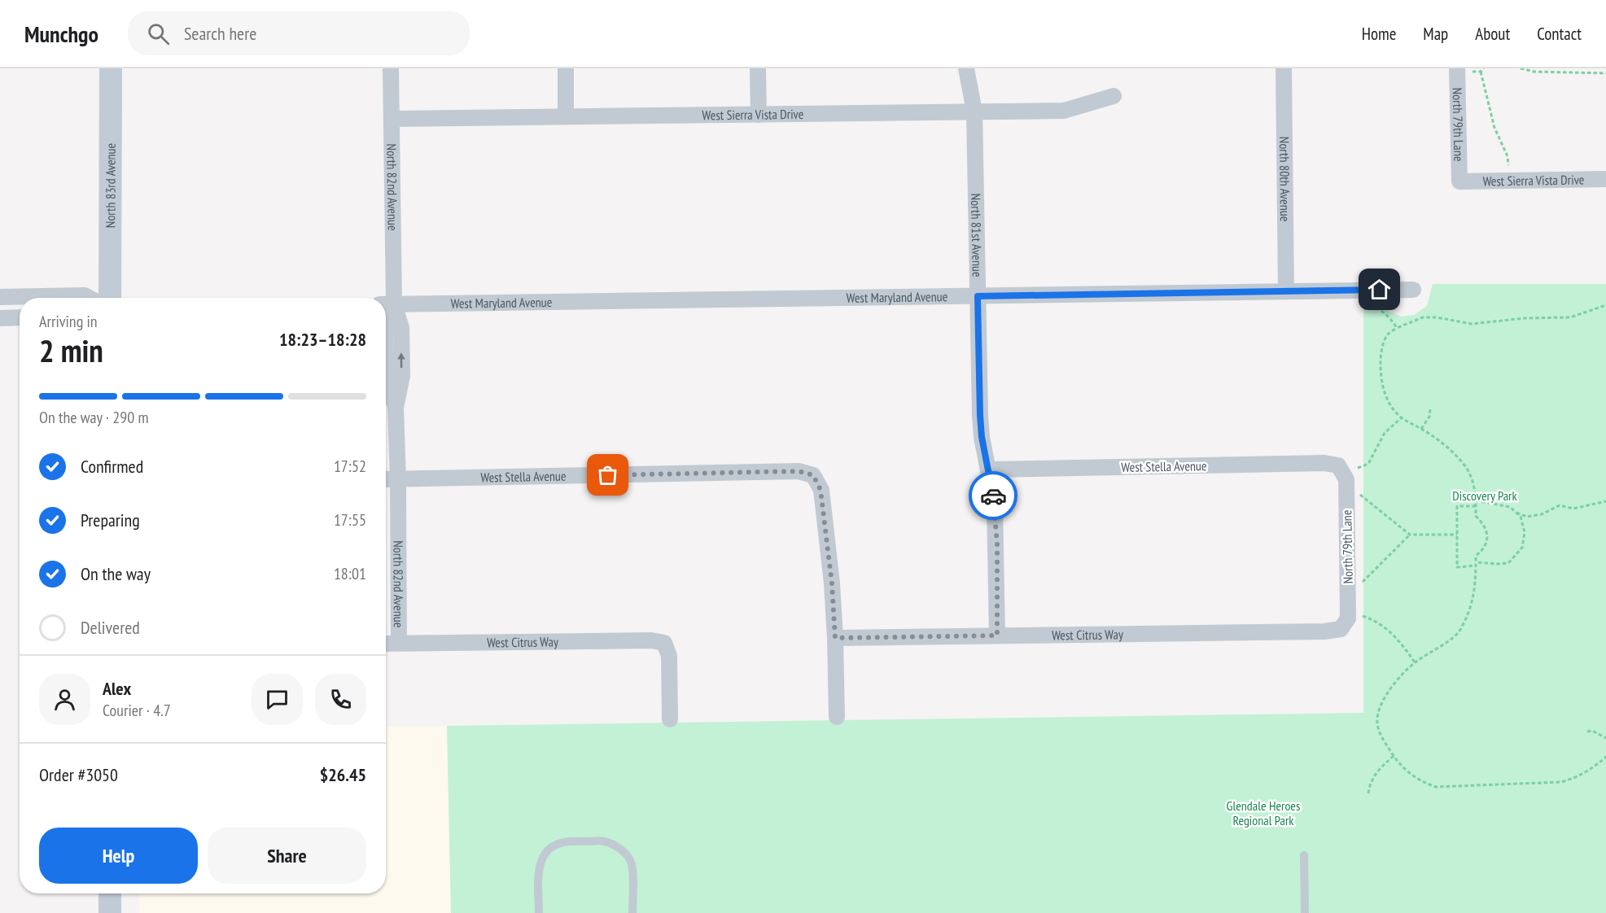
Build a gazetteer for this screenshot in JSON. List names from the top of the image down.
{
  "streets": {
    "main road": ["North 83rd Avenue"],
    "street": [
      "West Sierra Vista Drive",
      "North 79th Lane",
      "North 80th Avenue",
      "North 82nd Avenue",
      "North 81st Avenue",
      "West Maryland Avenue",
      "West Stella Avenue",
      "West Citrus Way"
    ]
  },
  "crossings": [
    ["West Sierra Vista Drive", "North 79th Lane"],
    ["West Sierra Vista Drive", "North 82nd Avenue"],
    ["West Sierra Vista Drive", "North 81st Avenue"],
    ["North 79th Lane", "West Stella Avenue"],
    ["North 79th Lane", "West Citrus Way"],
    ["North 80th Avenue", "West Maryland Avenue"],
    ["North 82nd Avenue", "West Maryland Avenue"],
    ["North 82nd Avenue", "West Stella Avenue"],
    ["North 82nd Avenue", "West Citrus Way"],
    ["North 81st Avenue", "West Maryland Avenue"],
    ["North 81st Avenue", "West Stella Avenue"],
    ["North 81st Avenue", "West Citrus Way"],
    ["West Stella Avenue", "West Citrus Way"]
  ],
  "parks": ["Discovery Park", "Glendale Heroes Regional Park"],
  "page": {
    "header": "Munchgo",
    "search": "Search here",
    "nav": [
      "Home",
      "Map",
      "About",
      "Contact"
    ],
    "heading": ["2 min", "Arriving in", "18:23–18:28"],
    "panel": [
      "Alex",
      "Courier · 4.7",
      "Order #3050",
      "$26.45"
    ],
    "bar": "On the way · 290 m",
    "list": [
      ["Confirmed", "17:52"],
      ["Preparing", "17:55"],
      ["On the way", "18:01"],
      "Delivered"
    ],
    "buttons": ["Help", "Share"]
  }
}
